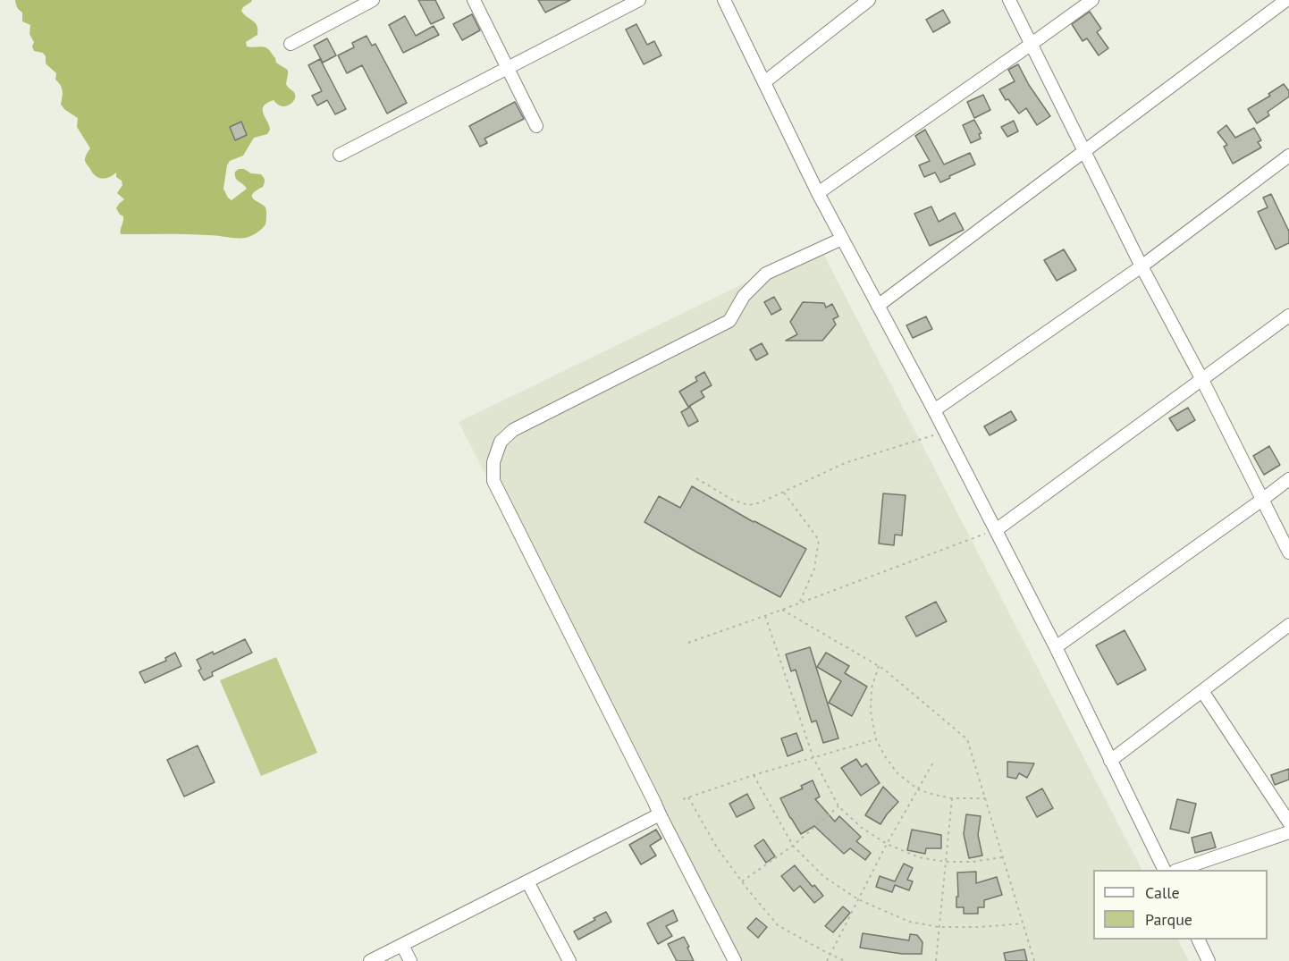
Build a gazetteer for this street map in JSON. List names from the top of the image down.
{
  "legend": ["Calle", "Parque"]
}
